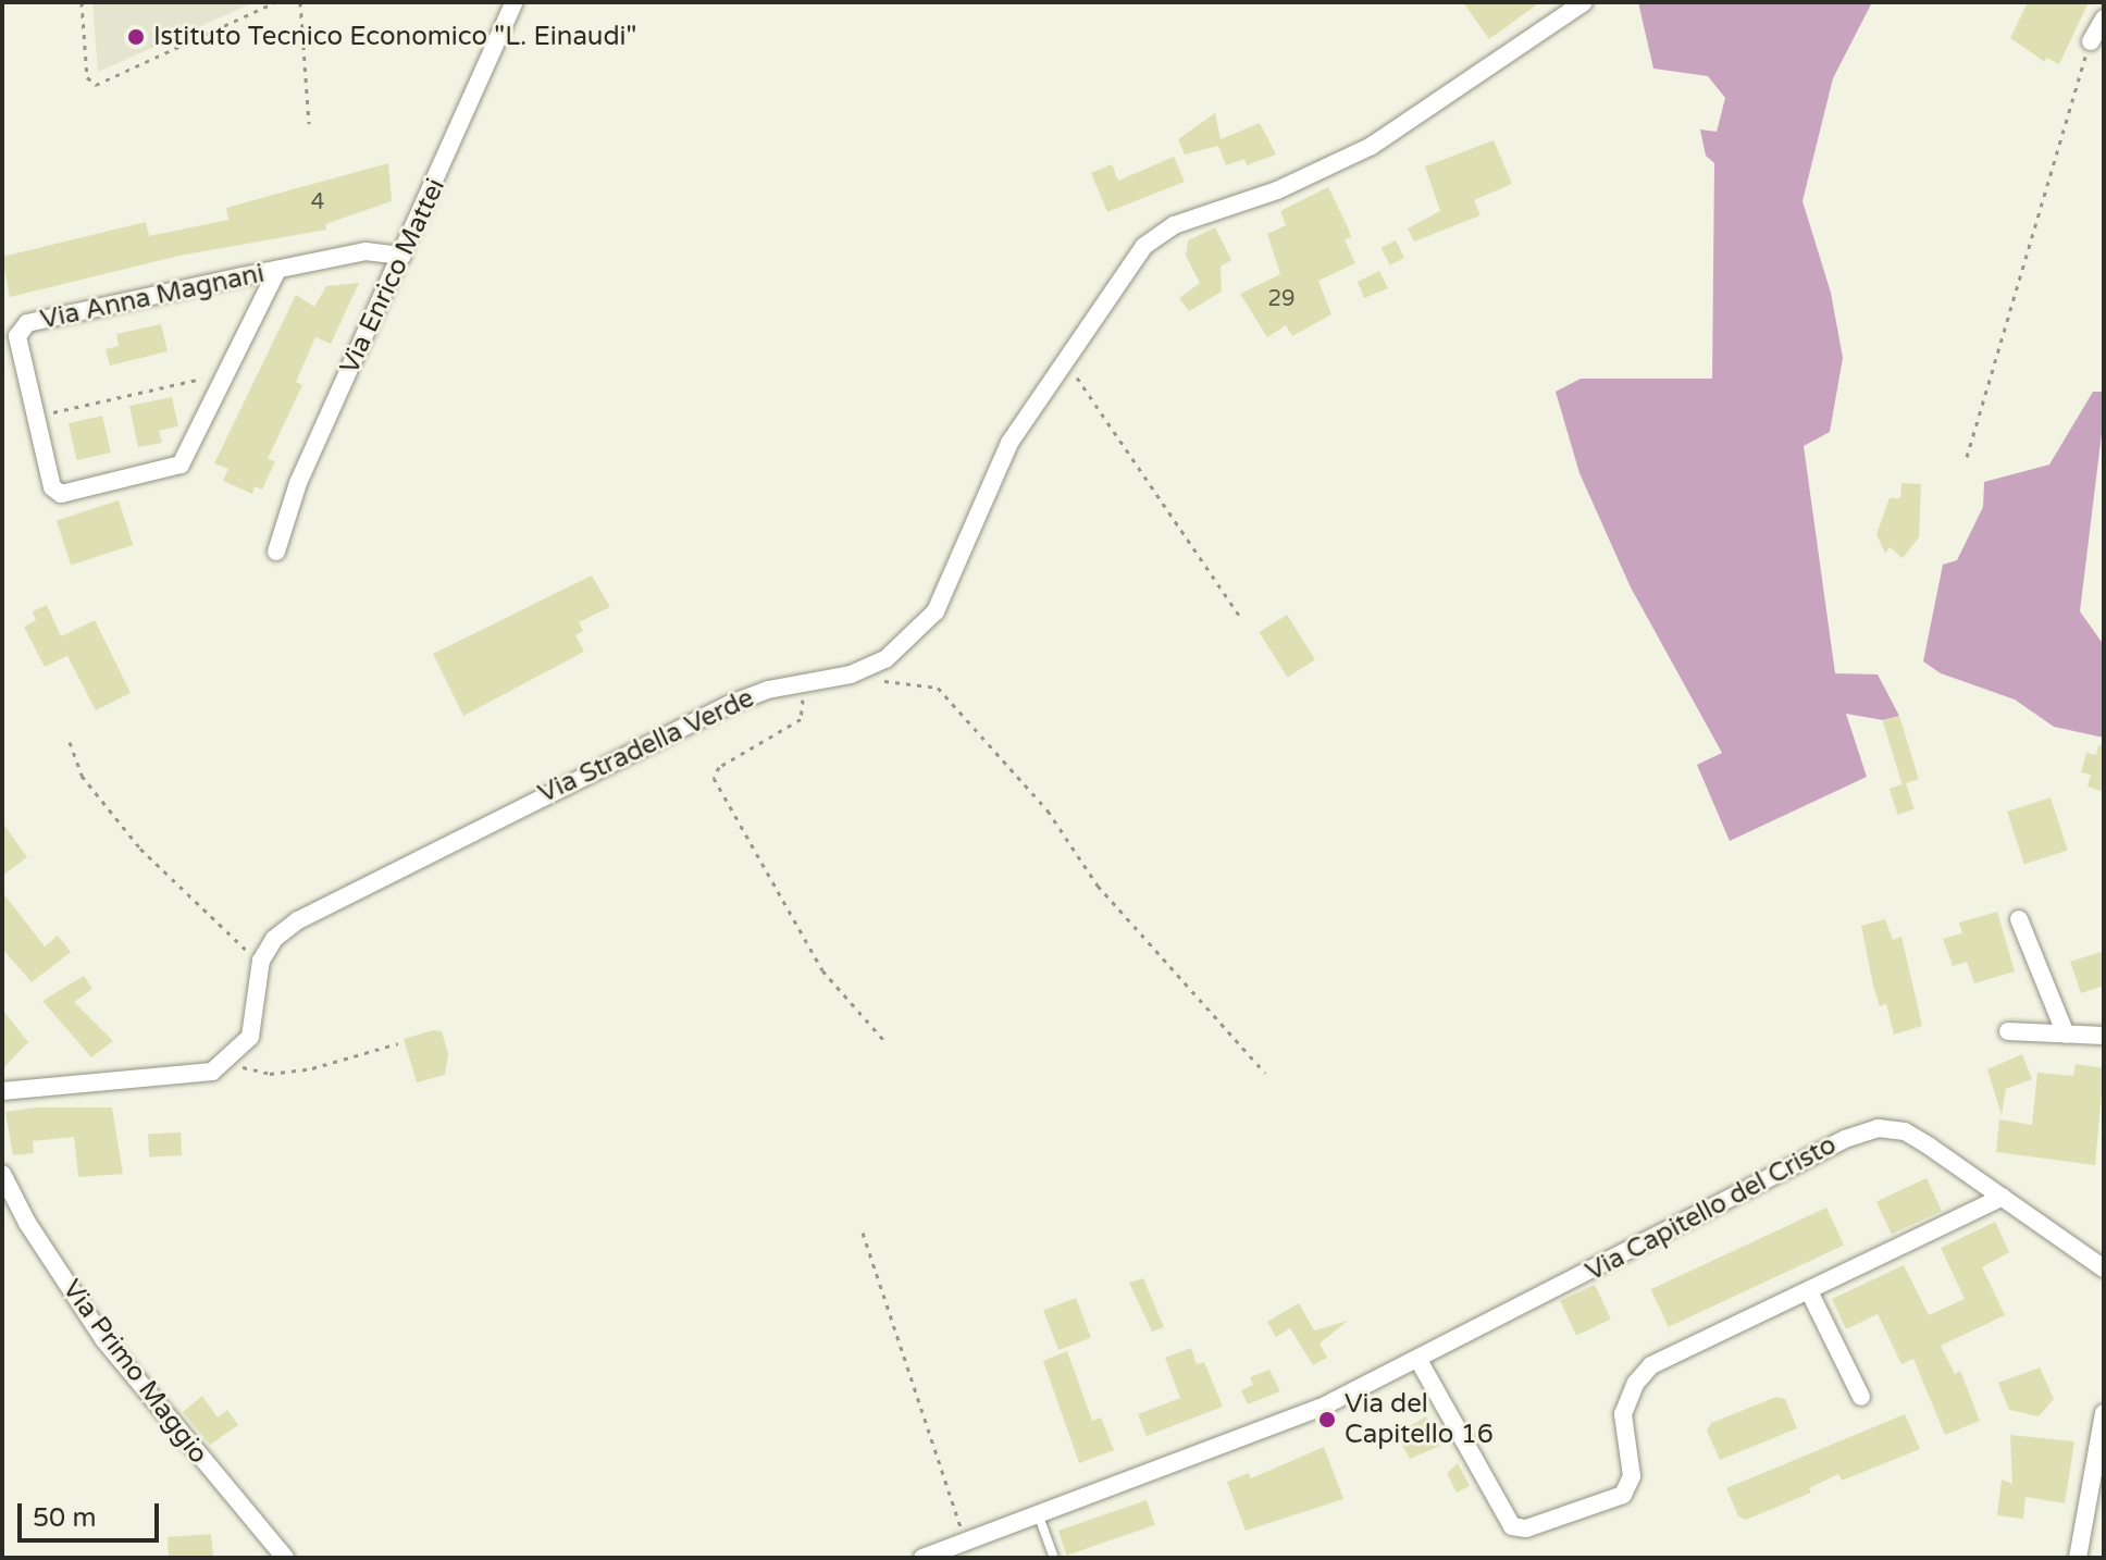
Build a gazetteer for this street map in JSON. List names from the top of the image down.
{
  "streets": {
    "street": [
      "Via Enrico Mattei",
      "Via Anna Magnani",
      "Via Stradella Verde",
      "Via Capitello del Cristo",
      "Via Primo Maggio"
    ]
  },
  "crossings": [
    ["Via Enrico Mattei", "Via Anna Magnani"]
  ],
  "places": ["Istituto Tecnico Economico \"L. Einaudi\"", "Via del Capitello 16"],
  "house_numbers": ["4", "29"],
  "scale_bar": "50 m"
}
